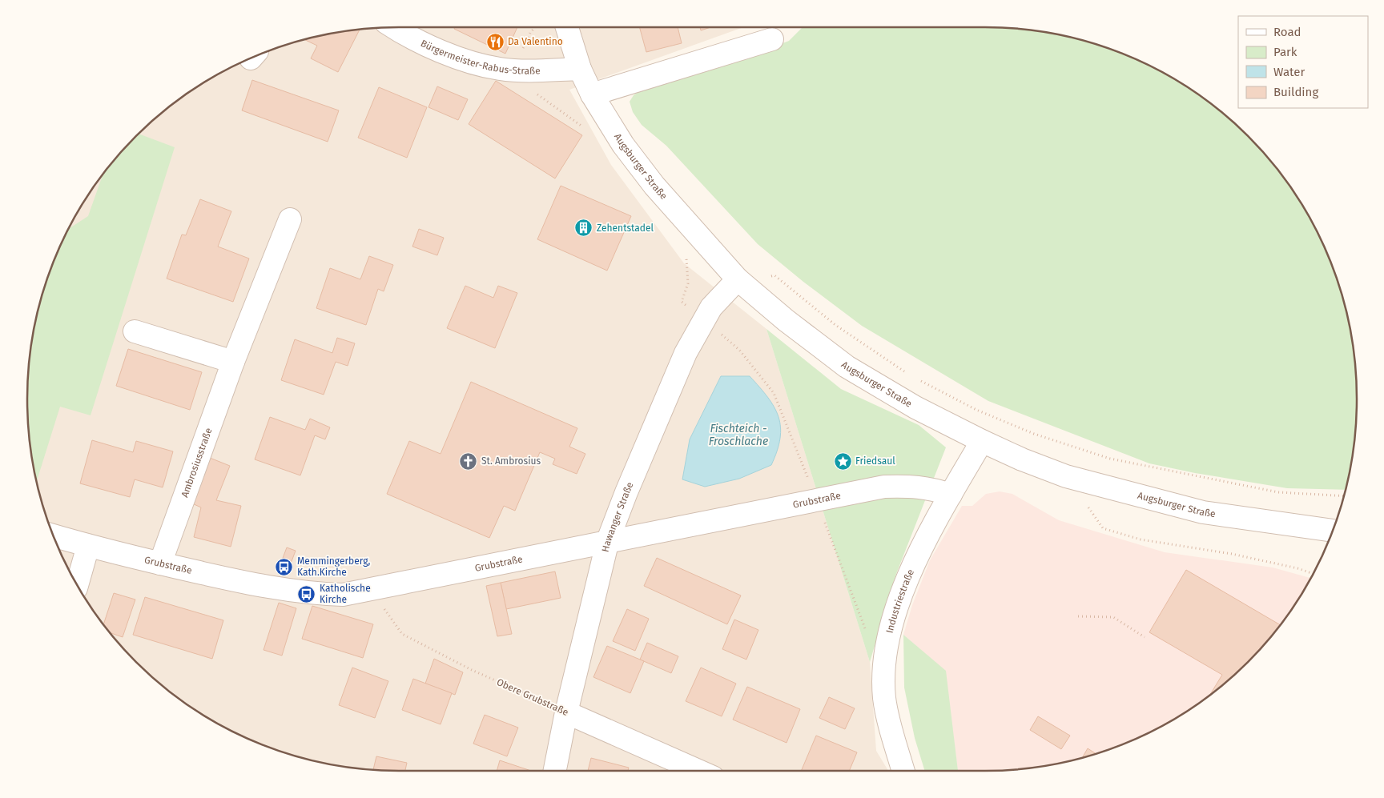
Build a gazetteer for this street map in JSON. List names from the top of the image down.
{
  "streets": {
    "street": [
      "Bürgermeister-Rabus-Straße",
      "Augsburger Straße",
      "Ambrosiusstraße",
      "Grubstraße",
      "Hawanger Straße",
      "Industriestraße",
      "Obere Grubstraße"
    ]
  },
  "crossings": [
    ["Bürgermeister-Rabus-Straße", "Augsburger Straße"],
    ["Augsburger Straße", "Hawanger Straße"],
    ["Augsburger Straße", "Industriestraße"],
    ["Ambrosiusstraße", "Grubstraße"],
    ["Grubstraße", "Hawanger Straße"],
    ["Grubstraße", "Industriestraße"],
    ["Grubstraße", "Obere Grubstraße"],
    ["Hawanger Straße", "Obere Grubstraße"]
  ],
  "water": ["Fischteich - Froschlache"],
  "places": {
    "restaurant": ["Da Valentino"],
    "building": ["Zehentstadel"],
    "church": ["St. Ambrosius"],
    "place": ["Friedsaul"],
    "bus stop": ["Memmingerberg, Kath.Kirche", "Katholische Kirche"]
  },
  "legend": [
    "Road",
    "Park",
    "Water",
    "Building"
  ]
}
